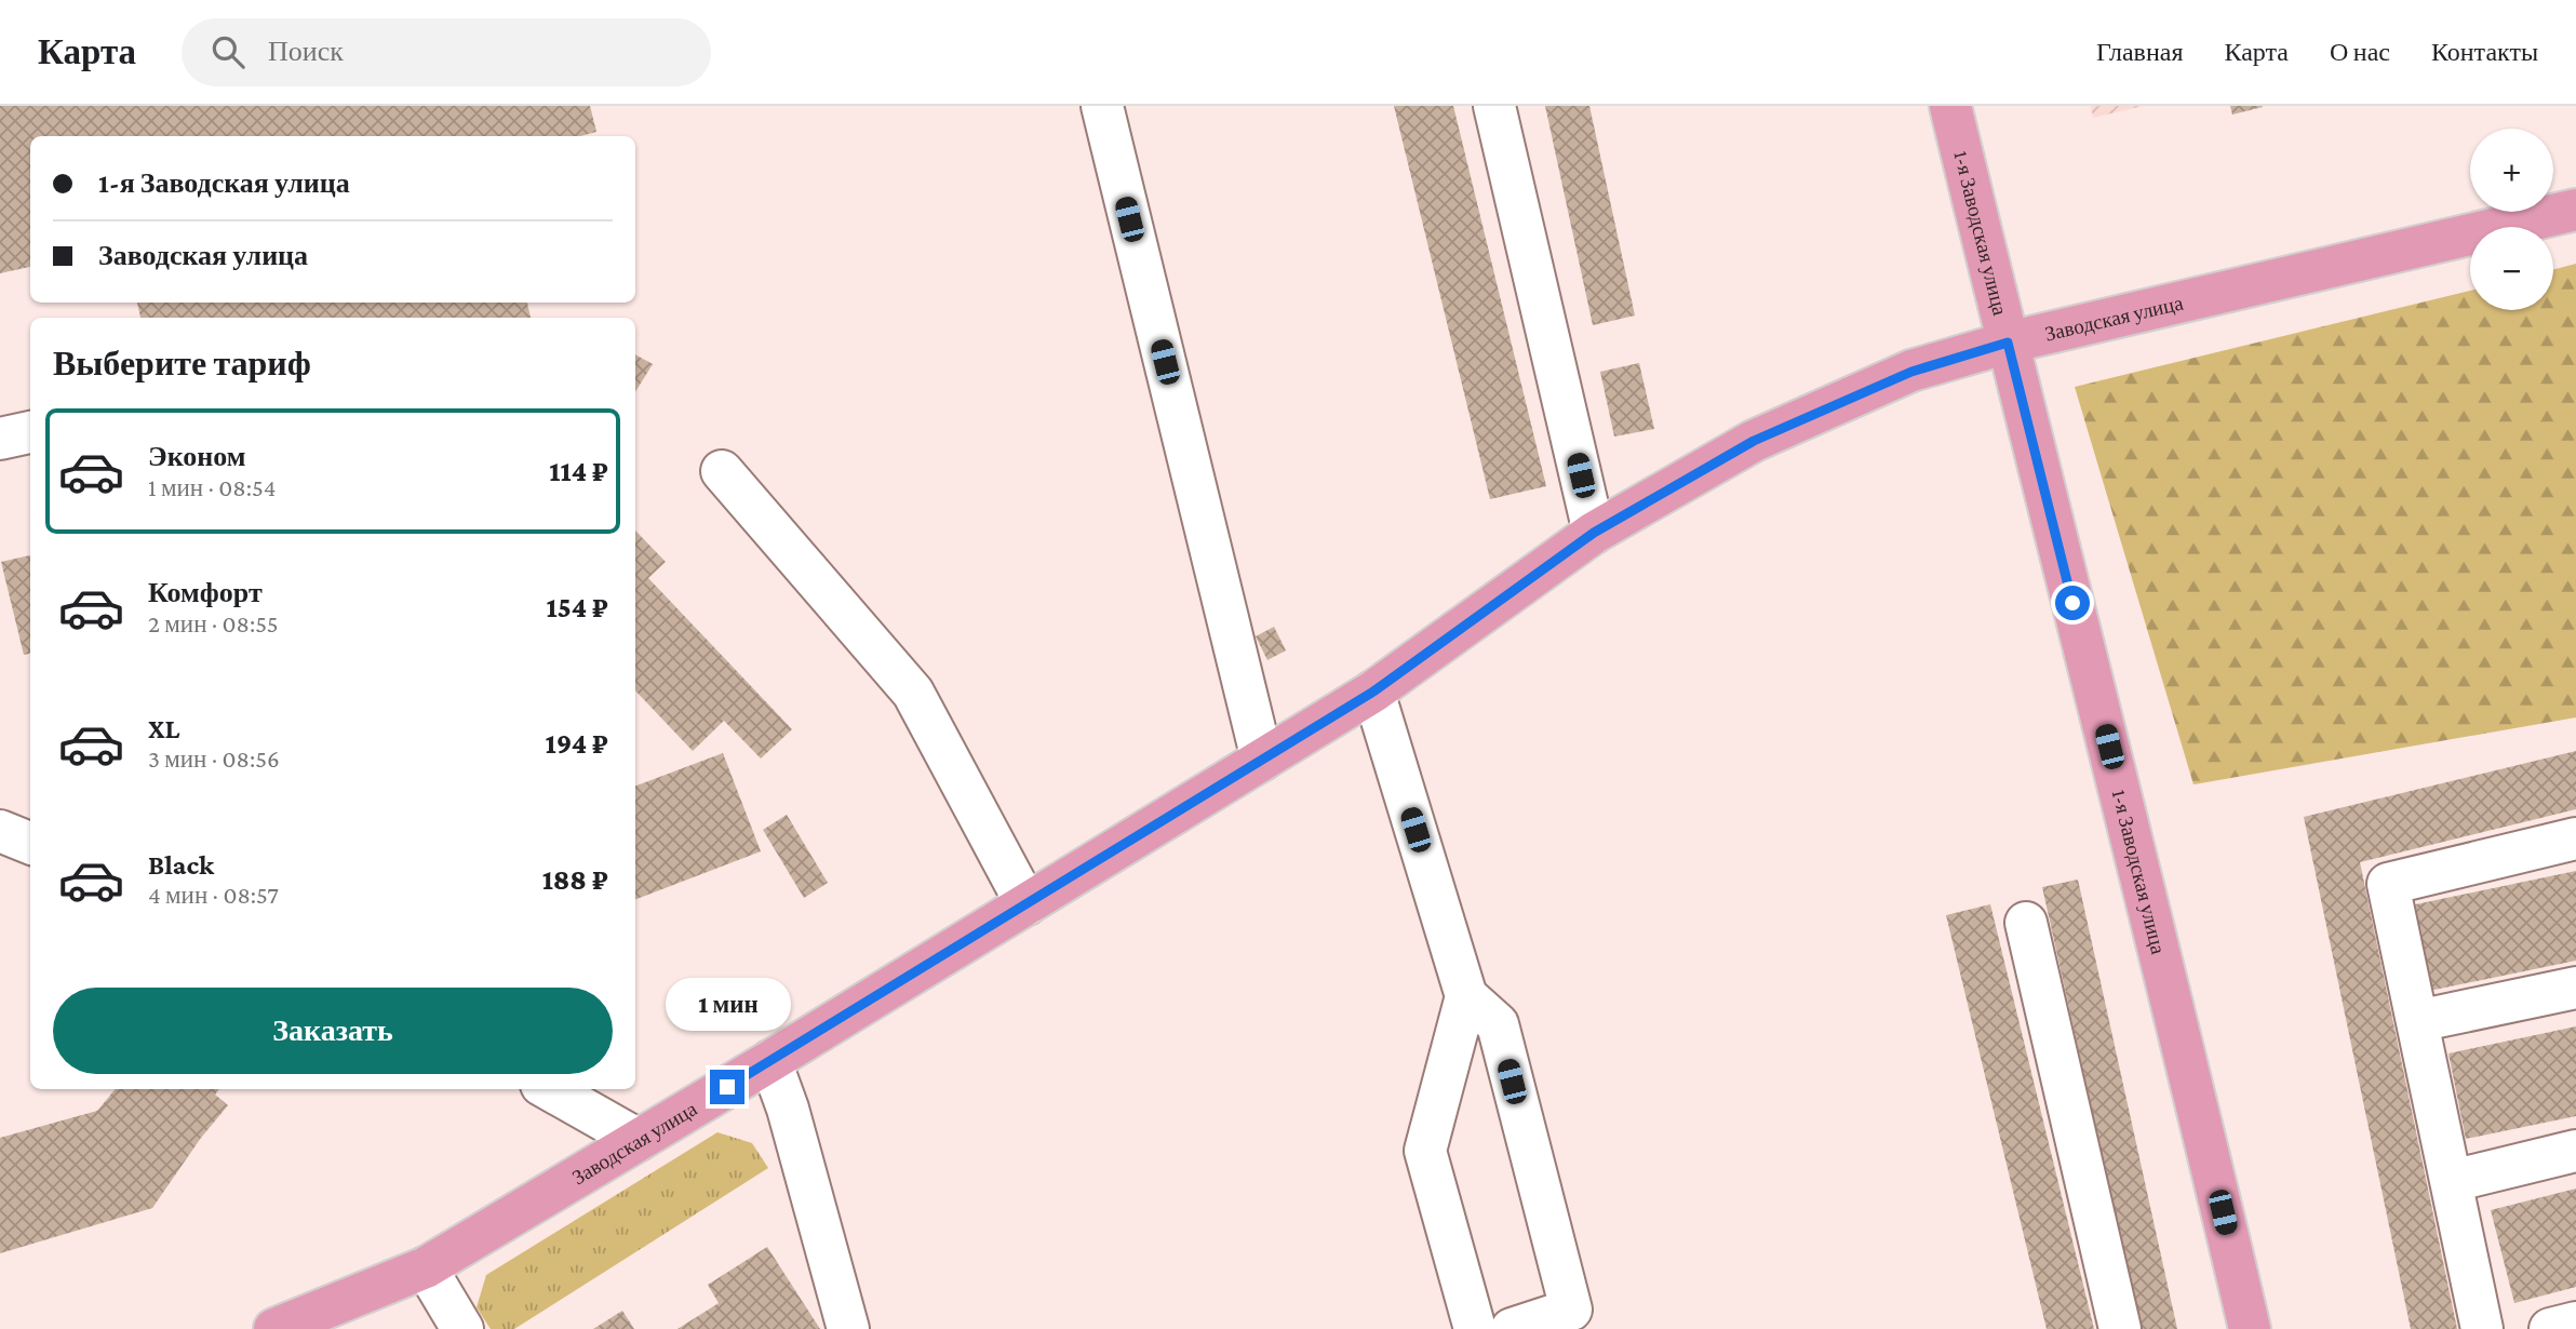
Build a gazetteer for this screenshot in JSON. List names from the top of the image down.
{
  "streets": {
    "main road": ["1-я Заводская улица", "Заводская улица"]
  },
  "crossings": [
    ["1-я Заводская улица", "Заводская улица"]
  ],
  "page": {
    "header": "Карта",
    "search": "Поиск",
    "nav": [
      "Главная",
      "Карта",
      "О нас",
      "Контакты"
    ],
    "map_buttons": ["+", "−"],
    "banner": ["1-я Заводская улица", "Заводская улица"],
    "heading": "Выберите тариф",
    "list": [
      {
        "name": "Эконом",
        "note": "1 мин · 08:54",
        "value": "114 ₽"
      },
      {
        "name": "Комфорт",
        "note": "2 мин · 08:55",
        "value": "154 ₽"
      },
      {
        "name": "XL",
        "note": "3 мин · 08:56",
        "value": "194 ₽"
      },
      {
        "name": "Black",
        "note": "4 мин · 08:57",
        "value": "188 ₽"
      }
    ],
    "buttons": "Заказать",
    "bubble": "1 мин"
  }
}
